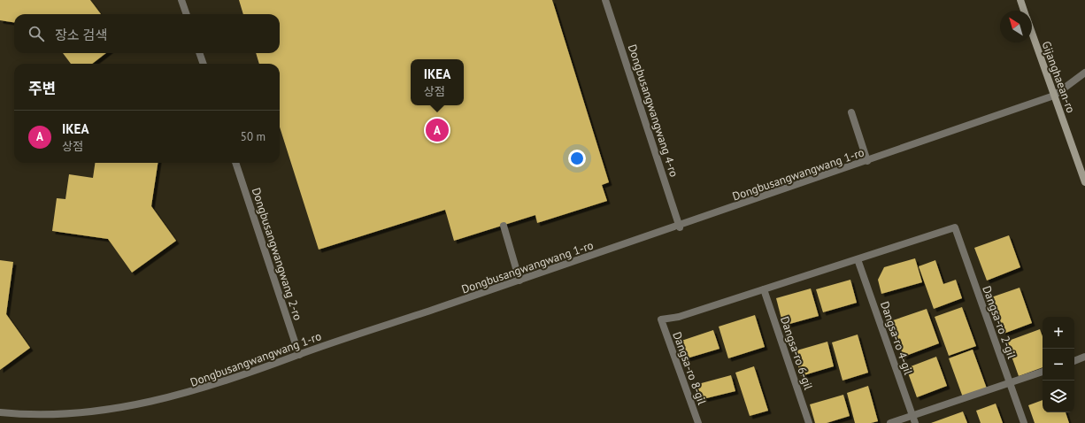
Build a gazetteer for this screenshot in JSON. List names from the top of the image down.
{
  "streets": {
    "main road": ["Gijanghaean-ro"],
    "street": [
      "Dongbusangwangwang 4-ro",
      "Dongbusangwangwang 1-ro",
      "Dongbusangwangwang 2-ro",
      "Dangsa-ro 2-gil",
      "Dangsa-ro 4-gil",
      "Dangsa-ro 6-gil",
      "Dangsa-ro 8-gil"
    ]
  },
  "crossings": [
    ["Gijanghaean-ro", "Dongbusangwangwang 1-ro"],
    ["Dongbusangwangwang 4-ro", "Dongbusangwangwang 1-ro"],
    ["Dongbusangwangwang 1-ro", "Dongbusangwangwang 2-ro"],
    ["Dangsa-ro 2-gil", "Dangsa-ro 4-gil"],
    ["Dangsa-ro 6-gil", "Dangsa-ro 8-gil"]
  ],
  "north": "top left",
  "page": {
    "search": "장소 검색",
    "popup": ["IKEA", "상점"],
    "heading": "주변",
    "list": [
      {
        "mark": "A",
        "name": "IKEA",
        "note": "상점",
        "value": "50 m"
      }
    ],
    "pins": "A",
    "map_buttons": ["+", "−"]
  }
}
